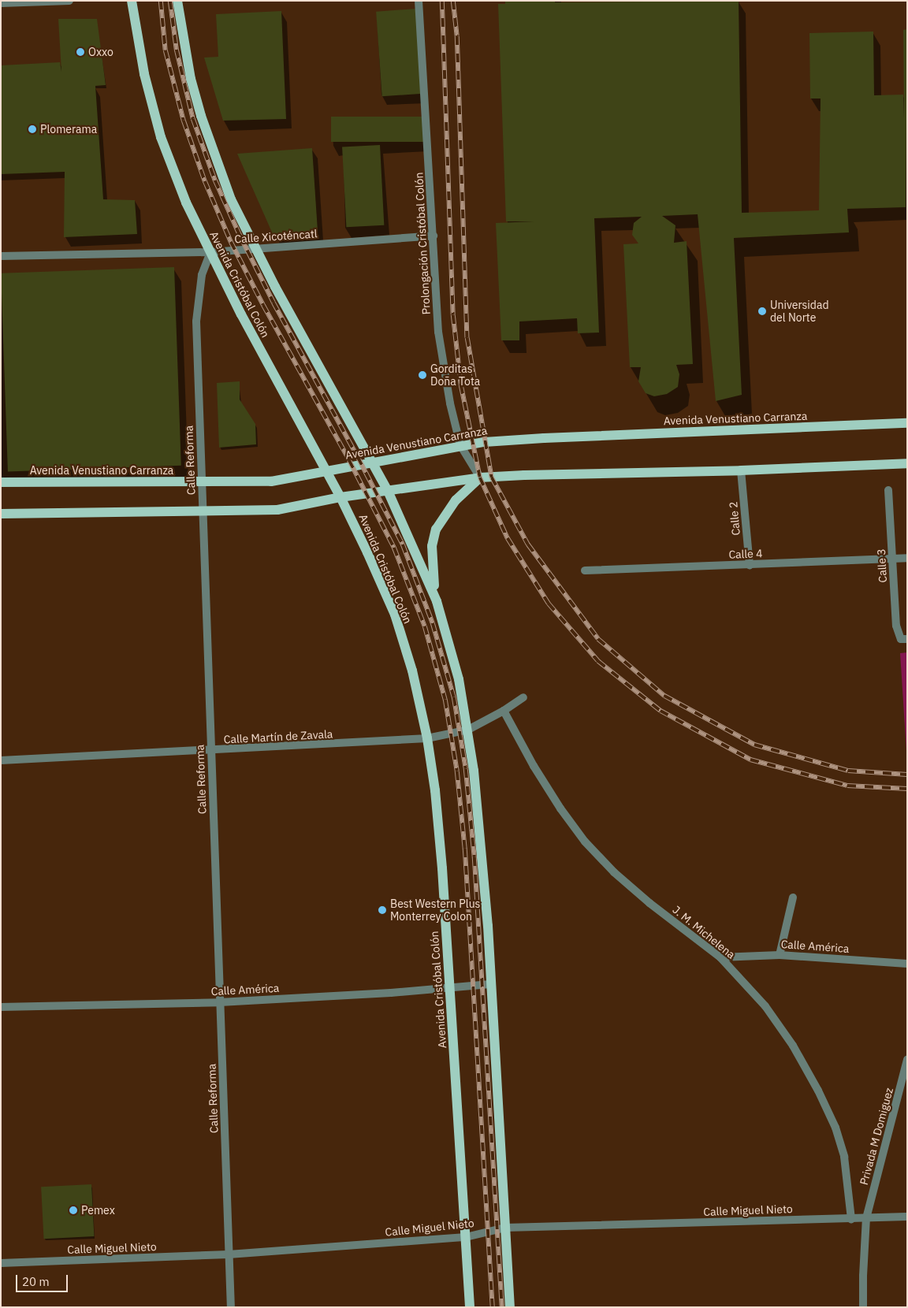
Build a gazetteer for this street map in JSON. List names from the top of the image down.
{
  "streets": {
    "main road": ["Avenida Cristóbal Colón", "Avenida Venustiano Carranza"],
    "street": [
      "Calle Xicoténcatl",
      "Prolongación Cristóbal Colón",
      "Calle Reforma",
      "Calle 2",
      "Calle 4",
      "Calle 3",
      "Calle Martín de Zavala",
      "J. M. Michelena",
      "Calle América",
      "Privada M Domiguez",
      "Calle Miguel Nieto"
    ]
  },
  "crossings": [
    ["Calle Xicoténcatl", "Prolongación Cristóbal Colón"],
    ["Calle Xicoténcatl", "Avenida Cristóbal Colón"],
    ["Calle Xicoténcatl", "Calle Reforma"],
    ["Prolongación Cristóbal Colón", "Avenida Venustiano Carranza"],
    ["Avenida Cristóbal Colón", "Avenida Venustiano Carranza"],
    ["Avenida Cristóbal Colón", "Calle Reforma"],
    ["Avenida Cristóbal Colón", "Calle Martín de Zavala"],
    ["Avenida Cristóbal Colón", "Calle América"],
    ["Avenida Cristóbal Colón", "Calle Miguel Nieto"],
    ["Avenida Venustiano Carranza", "Calle Reforma"],
    ["Calle Reforma", "Calle Martín de Zavala"],
    ["Calle Reforma", "Calle América"],
    ["Calle Reforma", "Calle Miguel Nieto"],
    ["Calle 2", "Calle 4"],
    ["Calle 4", "Calle 3"],
    ["Calle Martín de Zavala", "J. M. Michelena"],
    ["J. M. Michelena", "Calle América"],
    ["J. M. Michelena", "Calle Miguel Nieto"],
    ["Privada M Domiguez", "Calle Miguel Nieto"]
  ],
  "places": [
    "Oxxo",
    "Plomerama",
    "Universidad del Norte",
    "Gorditas Doña Tota",
    "Best Western Plus Monterrey Colon",
    "Pemex"
  ],
  "scale_bar": "20 m"
}
